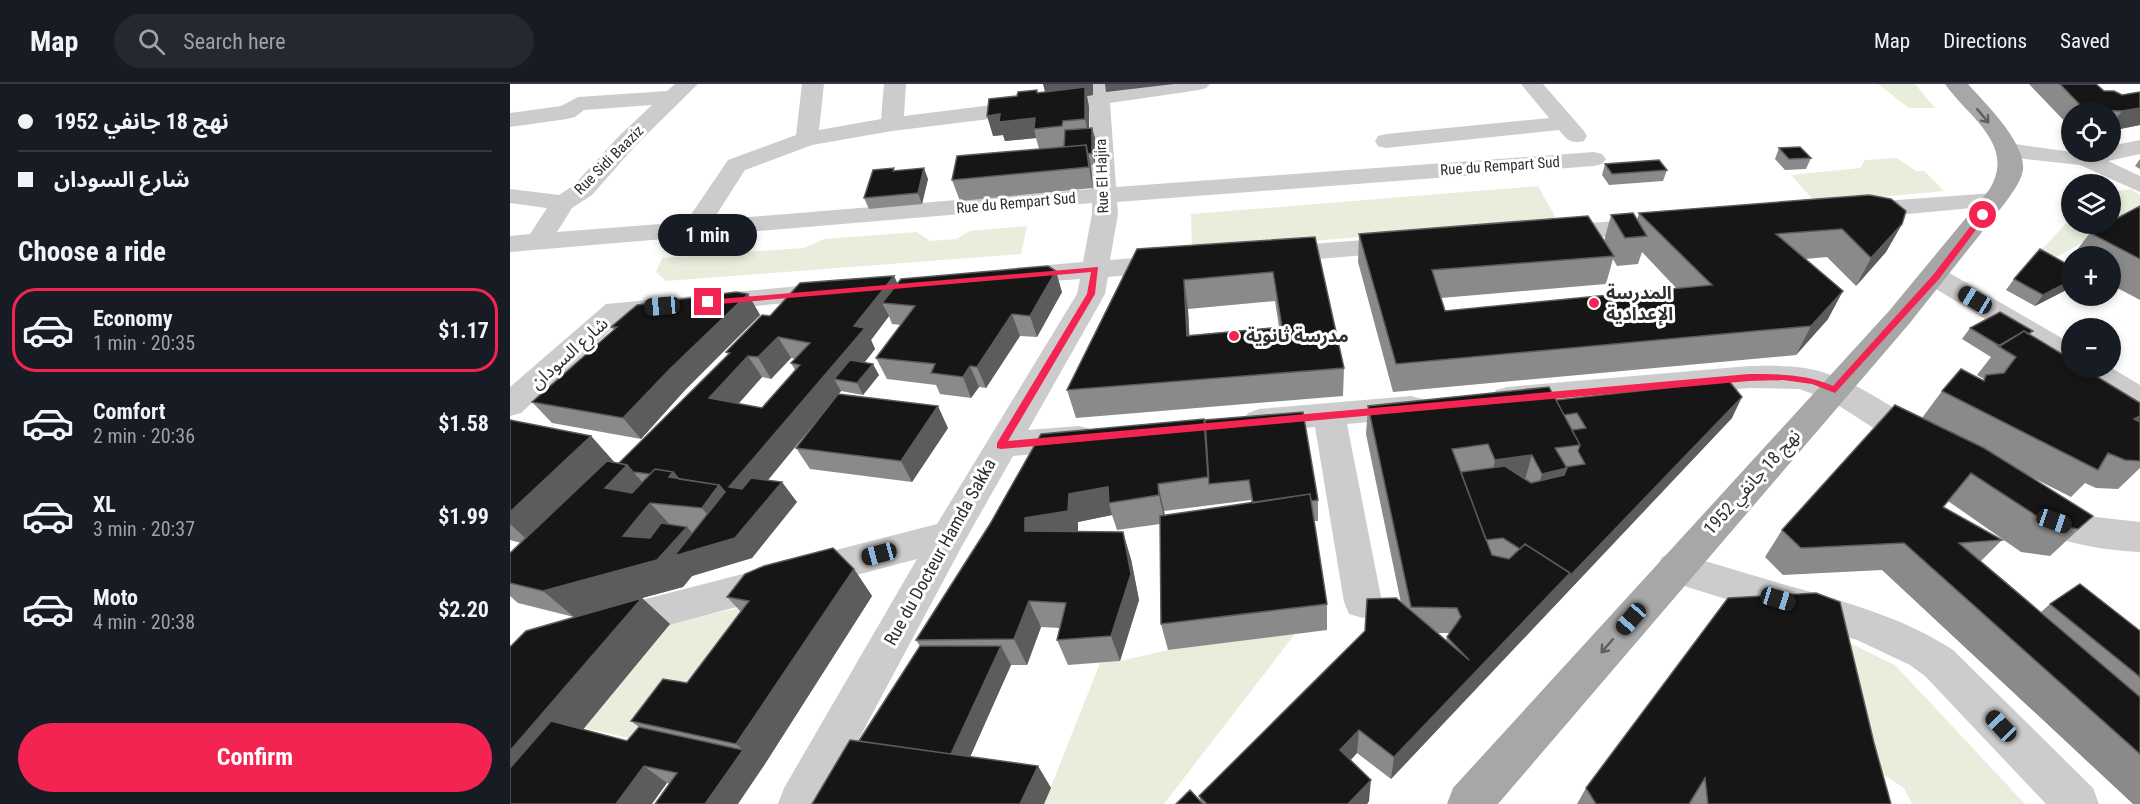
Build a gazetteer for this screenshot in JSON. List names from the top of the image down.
{
  "streets": {
    "main road": ["نهج 18 جانفي 1952"],
    "street": [
      "Rue Sidi Baaziz",
      "Rue du Rempart Sud",
      "Rue El Hajira",
      "شارع السودان",
      "Rue du Docteur Hamda Sakka"
    ]
  },
  "crossings": [
    ["Rue Sidi Baaziz", "Rue du Rempart Sud"],
    ["Rue du Rempart Sud", "Rue El Hajira"],
    ["Rue El Hajira", "Rue du Docteur Hamda Sakka"]
  ],
  "one_way": ["نهج 18 جانفي 1952"],
  "places": ["المدرسة الإعدادية", "مدرسة ثانوية"],
  "page": {
    "header": "Map",
    "search": "Search here",
    "nav": ["Map", "Directions", "Saved"],
    "banner": ["نهج 18 جانفي 1952", "شارع السودان"],
    "map_buttons": ["+", "−"],
    "bubble": "1 min",
    "heading": "Choose a ride",
    "list": [
      {
        "name": "Economy",
        "note": "1 min · 20:35",
        "value": "$1.17"
      },
      {
        "name": "Comfort",
        "note": "2 min · 20:36",
        "value": "$1.58"
      },
      {
        "name": "XL",
        "note": "3 min · 20:37",
        "value": "$1.99"
      },
      {
        "name": "Moto",
        "note": "4 min · 20:38",
        "value": "$2.20"
      }
    ],
    "buttons": "Confirm"
  }
}
